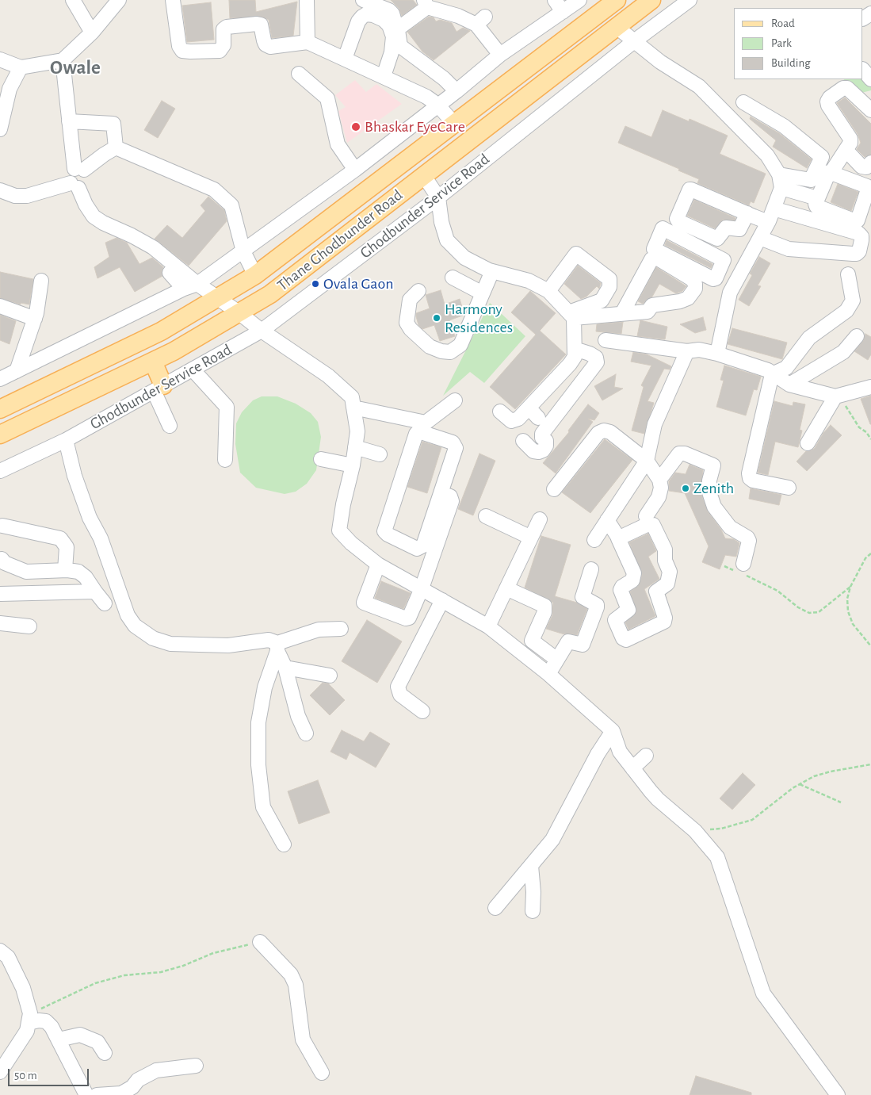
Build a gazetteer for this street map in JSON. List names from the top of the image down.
{
  "streets": {
    "main road": ["Thane Ghodbunder Road"],
    "street": ["Ghodbunder Service Road"]
  },
  "districts": ["Owale"],
  "places": [
    "Bhaskar EyeCare",
    "Ovala Gaon",
    "Harmony Residences",
    "Zenith"
  ],
  "legend": ["Road", "Park", "Building"],
  "scale_bar": "50 m"
}
